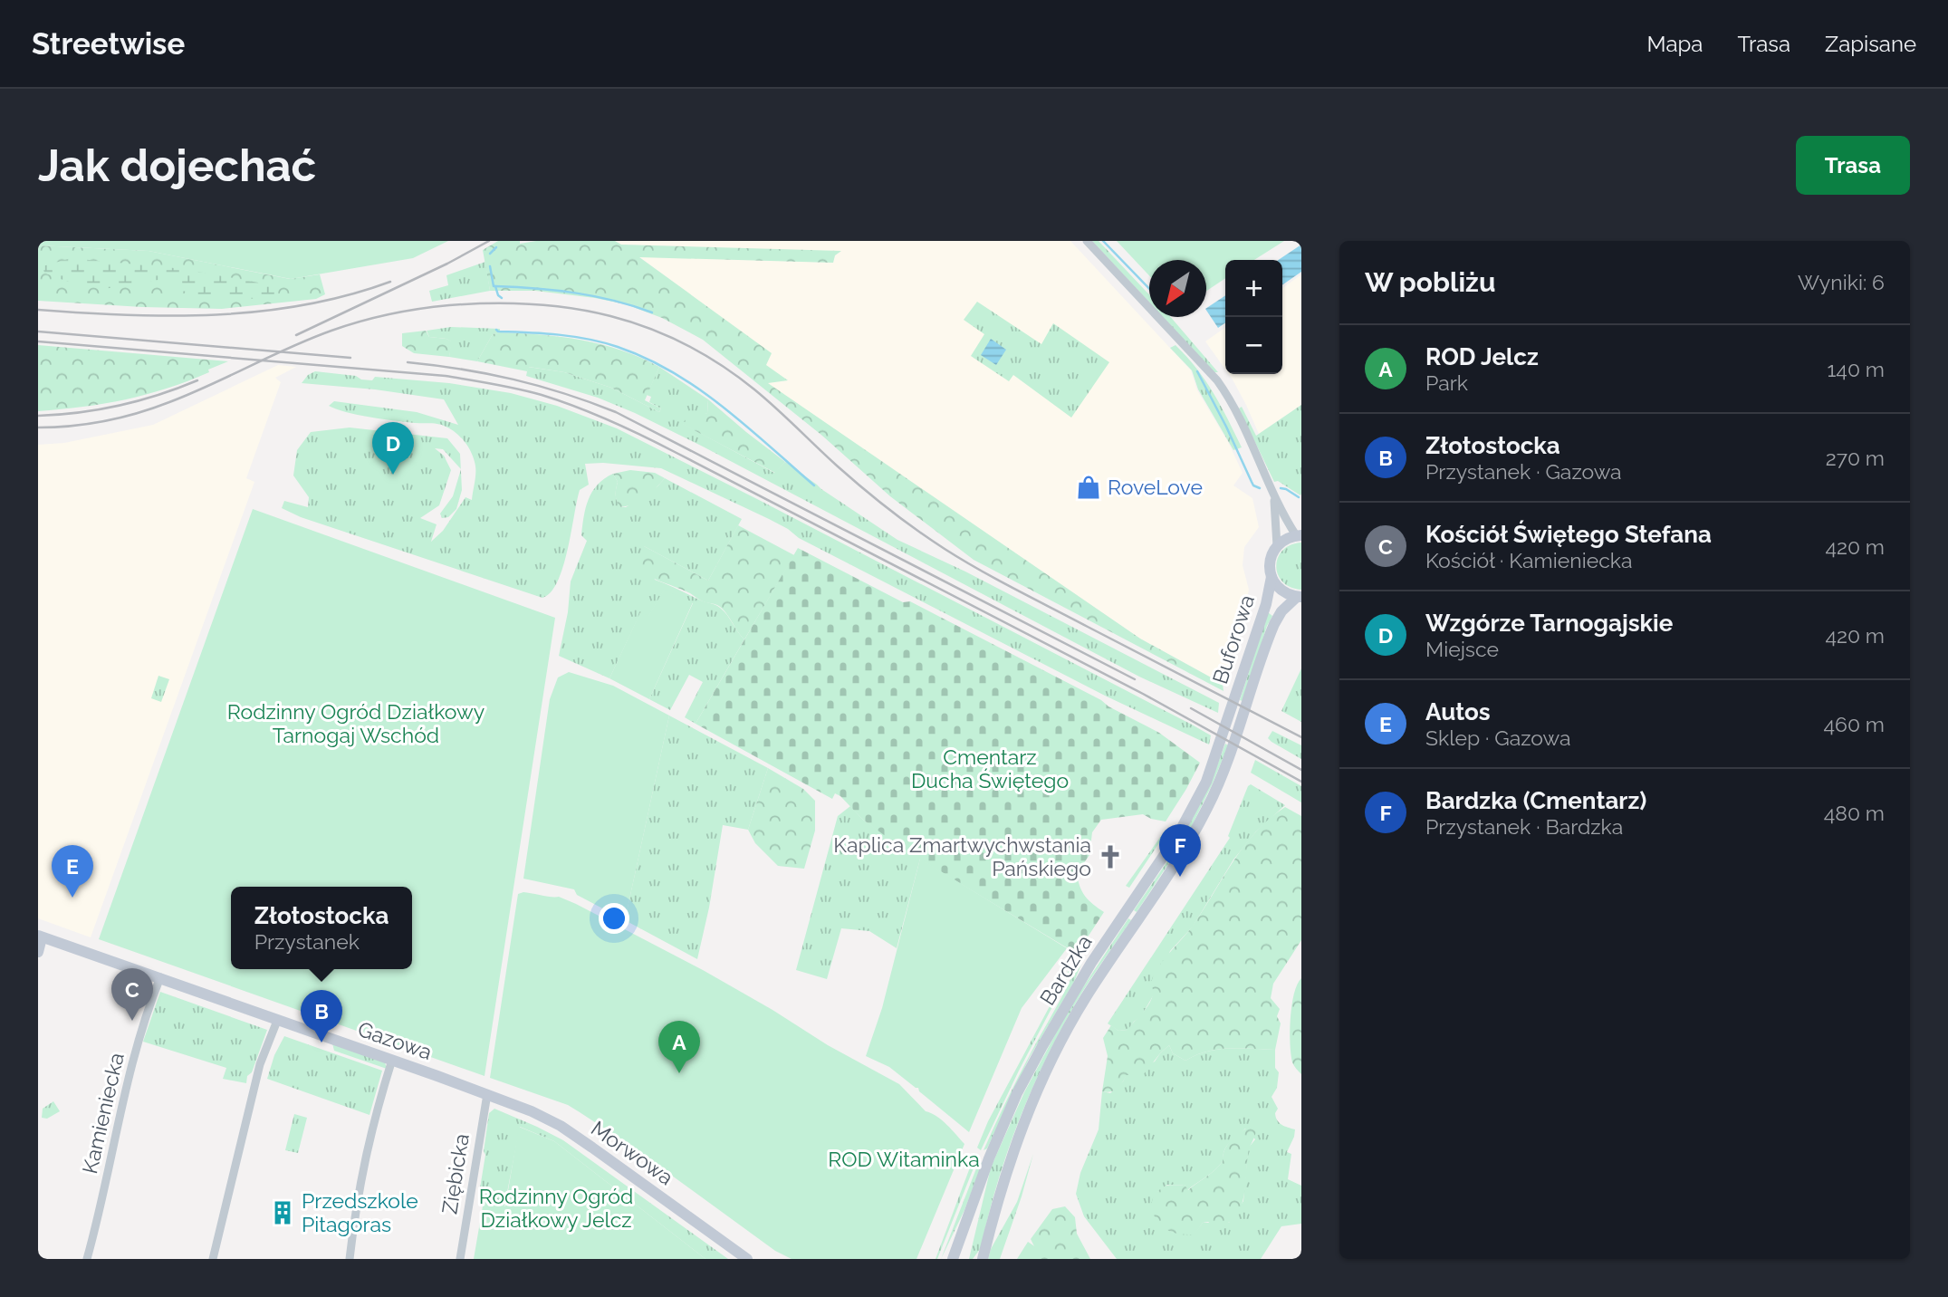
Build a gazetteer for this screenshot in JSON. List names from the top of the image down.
{
  "streets": {
    "main road": [
      "Buforowa",
      "Bardzka",
      "Gazowa",
      "Morwowa"
    ],
    "street": ["Kamieniecka", "Ziębicka"]
  },
  "crossings": [
    ["Buforowa", "Bardzka"],
    ["Gazowa", "Kamieniecka"],
    ["Gazowa", "Morwowa"],
    ["Gazowa", "Ziębicka"],
    ["Morwowa", "Ziębicka"]
  ],
  "parks": [
    "Rodzinny Ogród Działkowy Tarnogaj Wschód",
    "Cmentarz Ducha Świętego",
    "ROD Witaminka",
    "Rodzinny Ogród Działkowy Jelcz"
  ],
  "places": {
    "shop": ["RoveLove"],
    "church": ["Kaplica Zmartwychwstania Pańskiego"],
    "building": ["Przedszkole Pitagoras"]
  },
  "north": "bottom left",
  "page": {
    "header": "Streetwise",
    "nav": ["Mapa", "Trasa", "Zapisane"],
    "buttons": "Trasa",
    "title": "Jak dojechać",
    "heading": ["W pobliżu", "Wyniki: 6"],
    "map_buttons": ["+", "−"],
    "list": [
      {
        "mark": "A",
        "name": "ROD Jelcz",
        "note": "Park",
        "value": "140 m"
      },
      {
        "mark": "B",
        "name": "Złotostocka",
        "note": "Przystanek · Gazowa",
        "value": "270 m"
      },
      {
        "mark": "C",
        "name": "Kościół Świętego Stefana",
        "note": "Kościół · Kamieniecka",
        "value": "420 m"
      },
      {
        "mark": "D",
        "name": "Wzgórze Tarnogajskie",
        "note": "Miejsce",
        "value": "420 m"
      },
      {
        "mark": "E",
        "name": "Autos",
        "note": "Sklep · Gazowa",
        "value": "460 m"
      },
      {
        "mark": "F",
        "name": "Bardzka (Cmentarz)",
        "note": "Przystanek · Bardzka",
        "value": "480 m"
      }
    ],
    "pins": [
      "D",
      "F",
      "E",
      "C",
      "B",
      "A"
    ],
    "popup": ["Złotostocka", "Przystanek"]
  }
}
